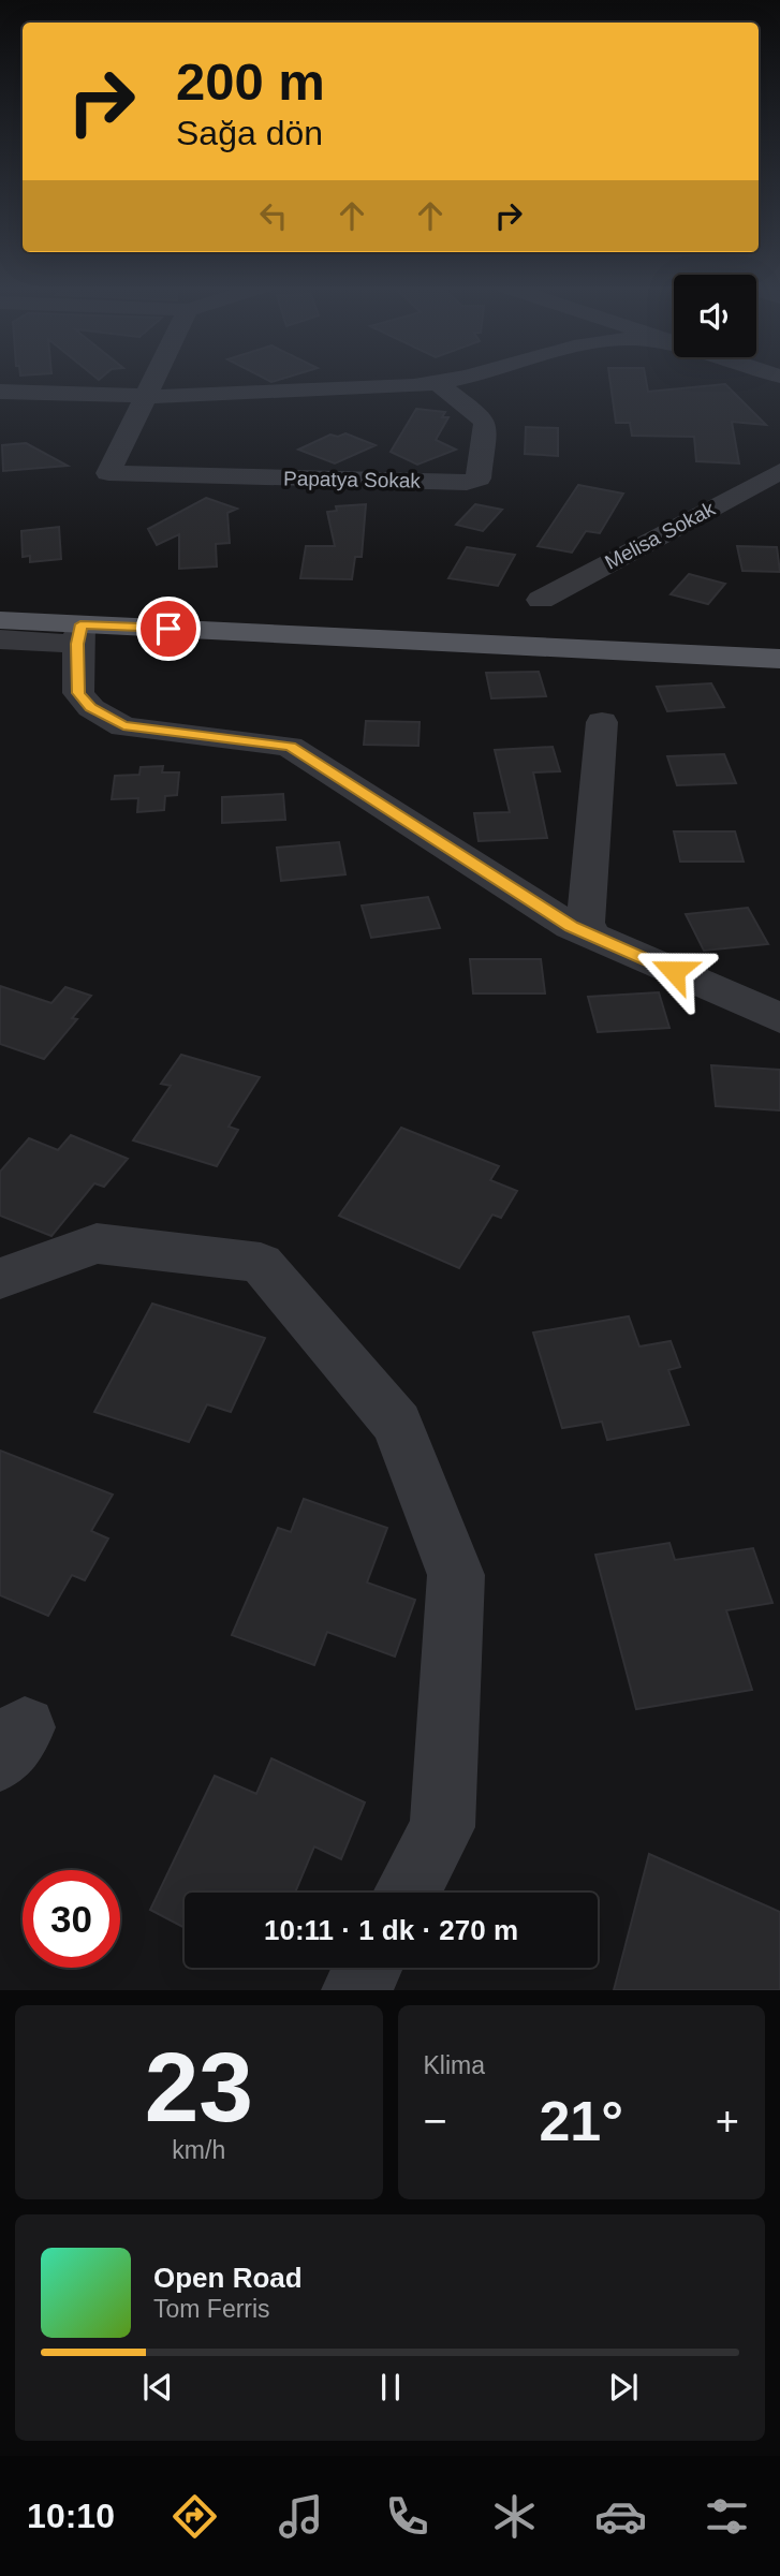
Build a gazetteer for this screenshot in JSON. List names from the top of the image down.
{
  "streets": {
    "street": ["Papatya Sokak", "Melisa Sokak"]
  },
  "page": {
    "turn": ["200 m", "Sağa dön"],
    "limit": "30",
    "trip": "10:11 · 1 dk · 270 m",
    "tile": [
      ["23", "km/h"],
      "Klima"
    ],
    "heat": ["−", "21°", "+"],
    "song": ["Open Road", "Tom Ferris"],
    "tabs": "10:10"
  }
}
